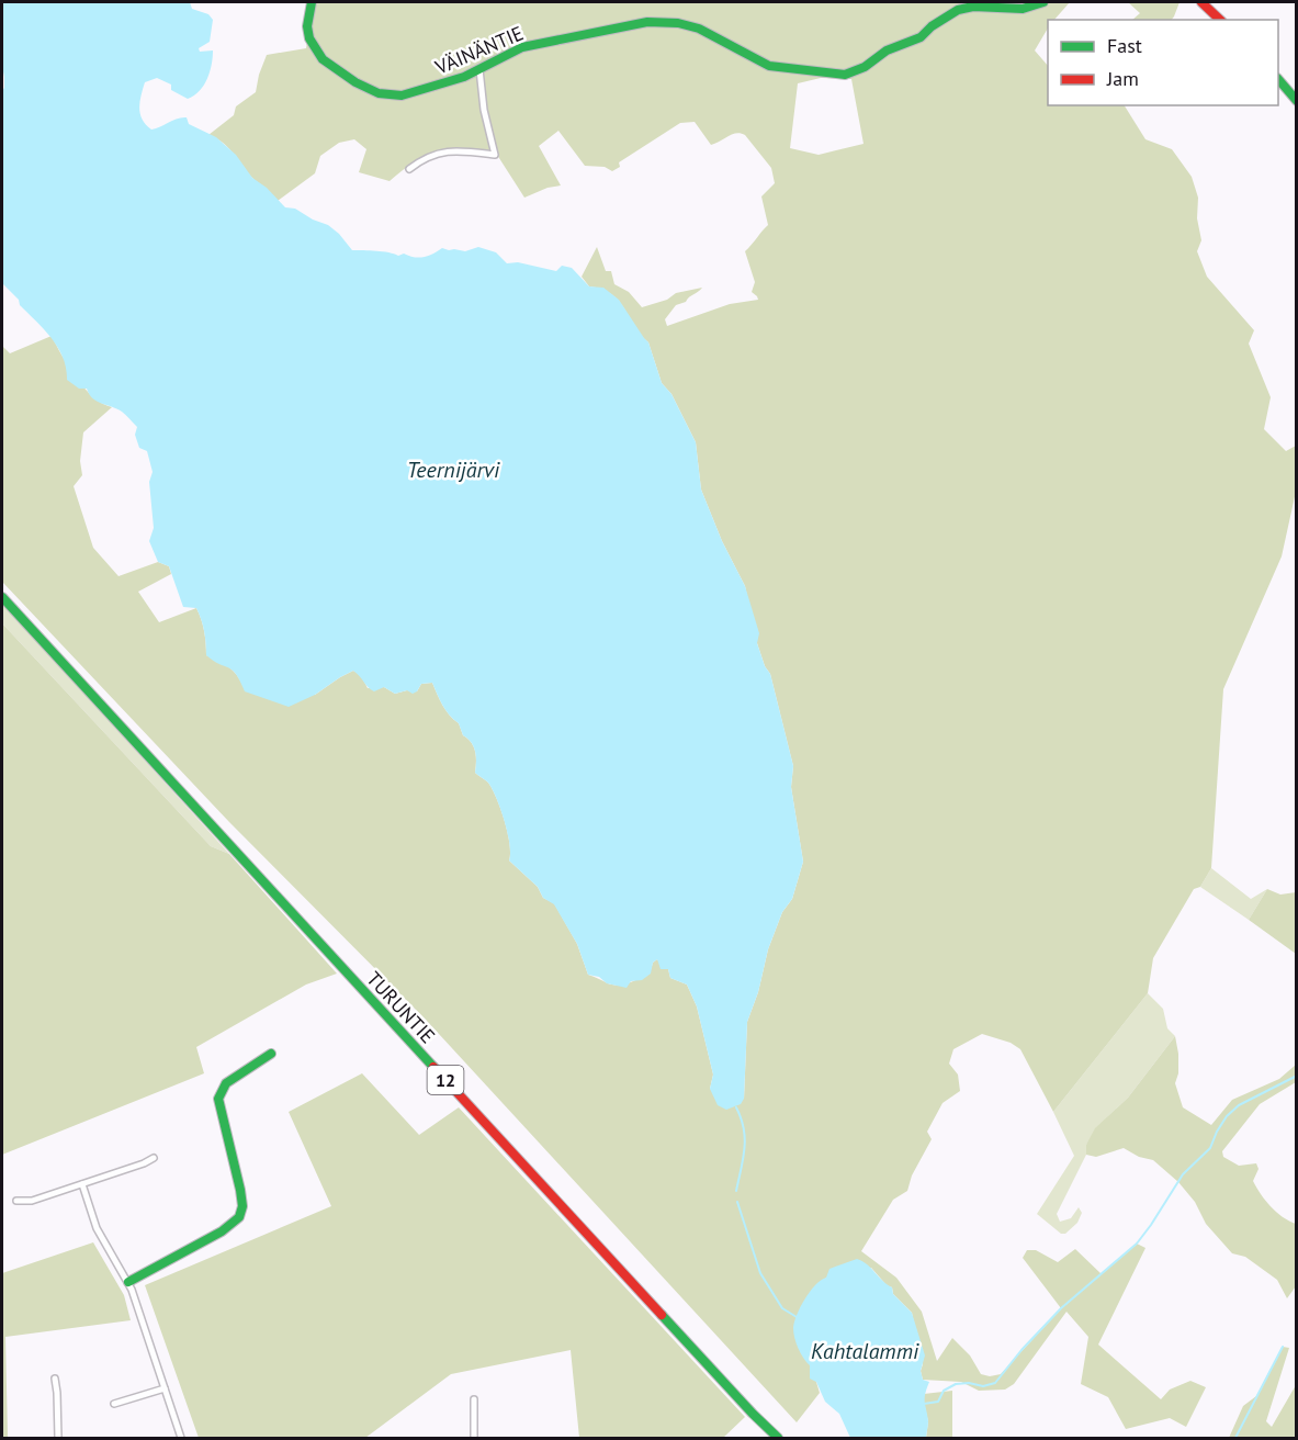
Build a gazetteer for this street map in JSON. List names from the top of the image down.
{
  "streets": {
    "main road": ["VÄINÄNTIE", "TURUNTIE", "12"]
  },
  "water": ["Teernijärvi", "Kahtalammi"],
  "legend": ["Fast", "Jam"]
}
